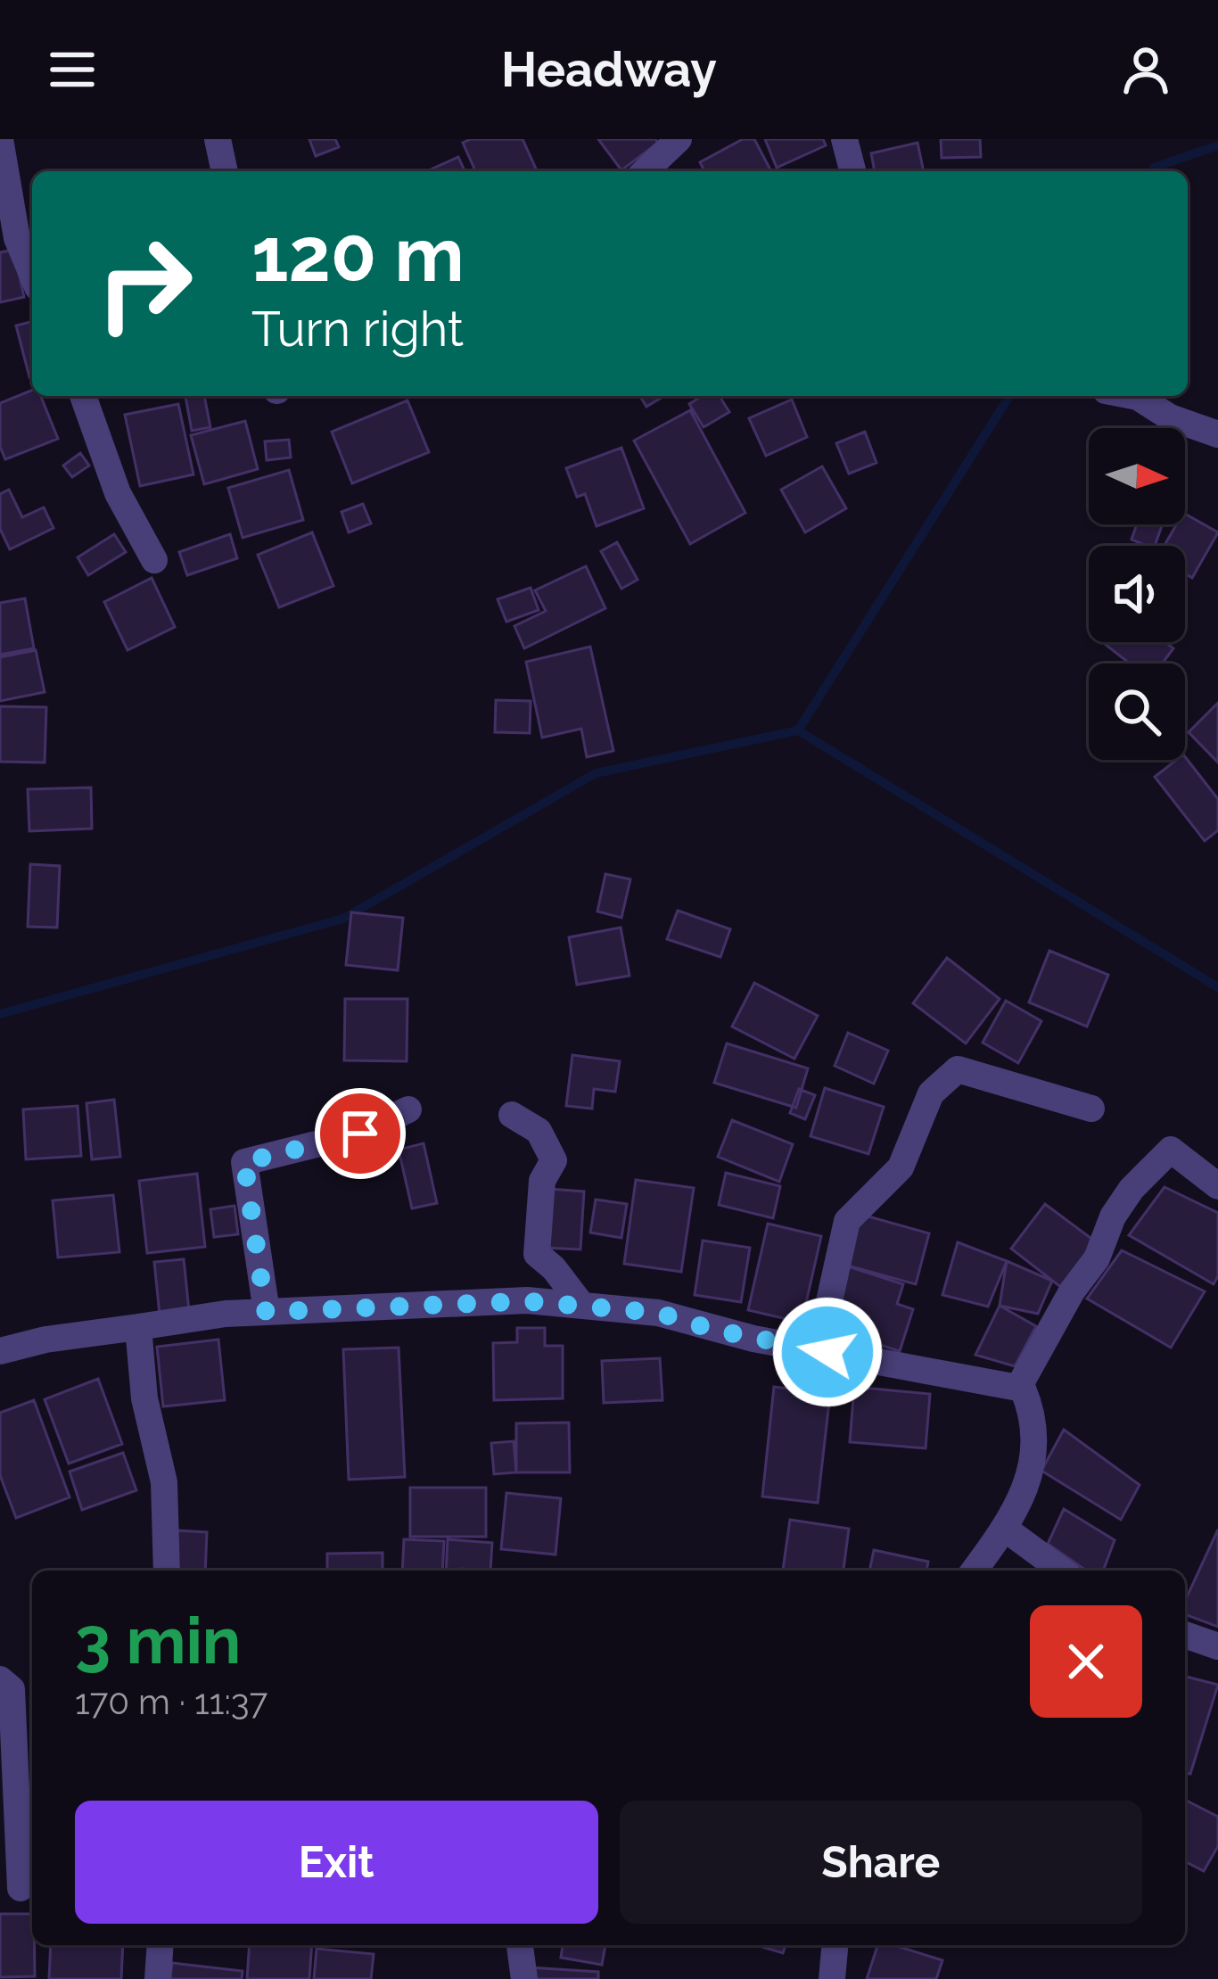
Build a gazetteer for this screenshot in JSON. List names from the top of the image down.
{
  "north": "right",
  "page": {
    "header": "Headway",
    "turn": ["120 m", "Turn right"],
    "heading": ["3 min", "170 m · 11:37"],
    "buttons": ["Exit", "Share"]
  }
}
